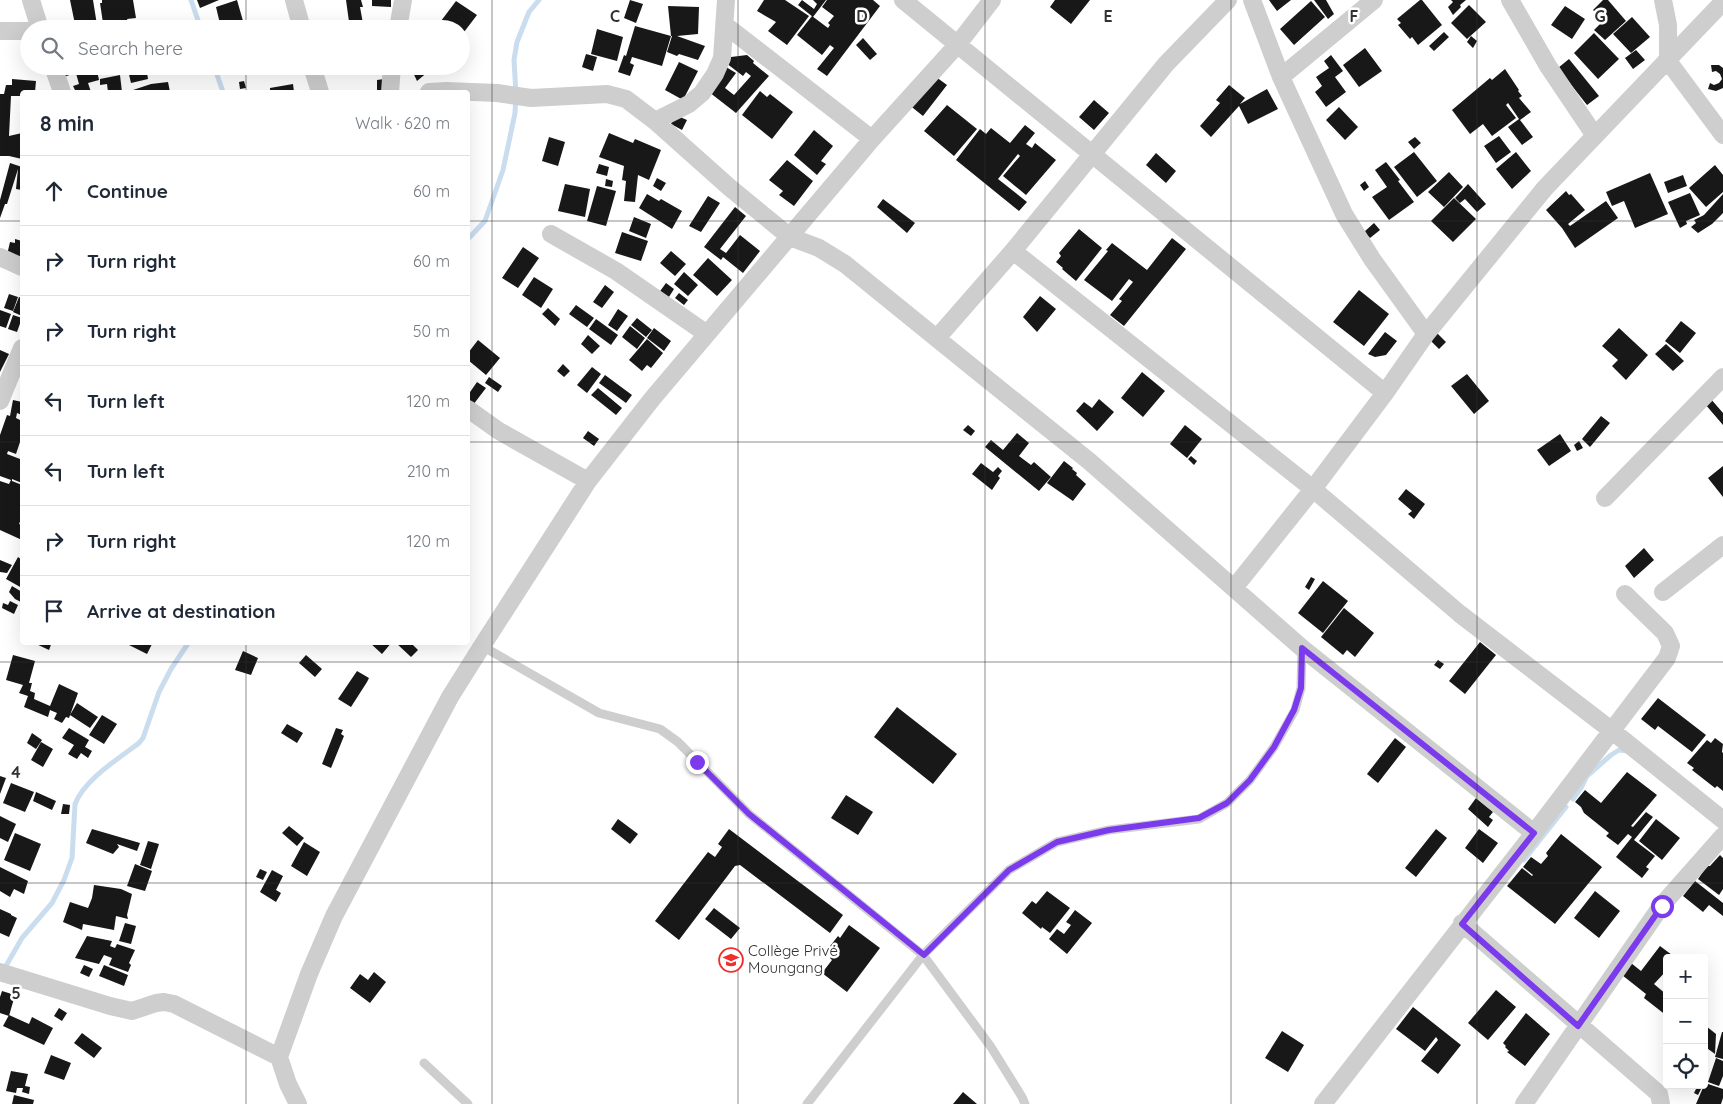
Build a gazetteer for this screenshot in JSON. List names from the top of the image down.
{
  "places": {
    "school or university": ["Collège Privé Moungang"]
  },
  "page": {
    "search": "Search here",
    "heading": ["8 min", "Walk · 620 m"],
    "list": [
      ["Continue", "60 m"],
      ["Turn right", "60 m"],
      ["Turn right", "50 m"],
      ["Turn left", "120 m"],
      ["Turn left", "210 m"],
      ["Turn right", "120 m"],
      "Arrive at destination"
    ],
    "map_buttons": ["+", "−"]
  },
  "grid": {
    "columns": [
      "C",
      "D",
      "E",
      "F",
      "G"
    ],
    "rows": ["4", "5"]
  }
}
